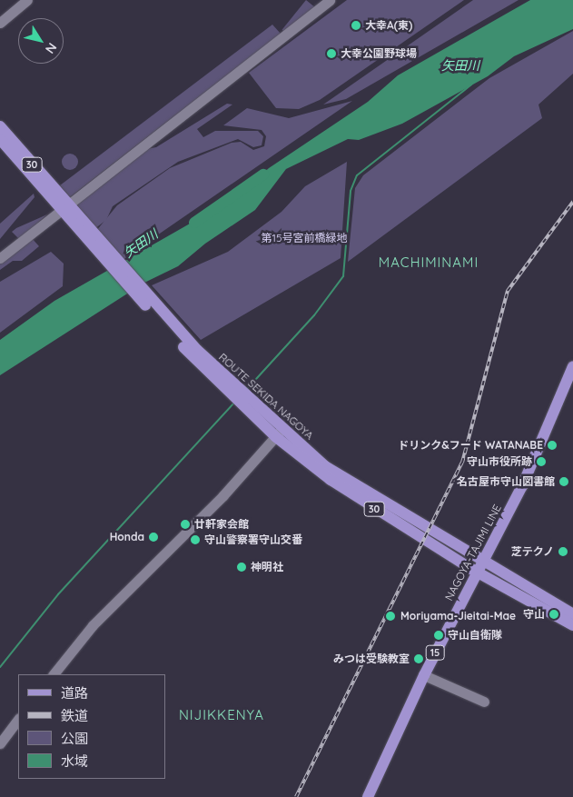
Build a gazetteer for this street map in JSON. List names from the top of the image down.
{
  "streets": {
    "main road": [
      "30",
      "ROUTE SEKIDA NAGOYA",
      "NAGOYA-TAJIMI LINE",
      "15"
    ]
  },
  "crossings": [
    ["ROUTE SEKIDA NAGOYA", "NAGOYA-TAJIMI LINE"]
  ],
  "districts": ["MACHIMINAMI", "NIJIKKENYA"],
  "water": ["矢田川"],
  "parks": ["第15号宮前橋緑地"],
  "places": [
    "大幸A(東)",
    "大幸公園野球場",
    "ドリンク&フード WATANABE",
    "守山市役所跡",
    "名古屋市守山図書館",
    "廿軒家会館",
    "Honda",
    "守山警察署守山交番",
    "芝テクノ",
    "神明社",
    "守山",
    "Moriyama-Jieitai-Mae",
    "守山自衛隊",
    "みつは受験教室"
  ],
  "legend": [
    "道路",
    "鉄道",
    "公園",
    "水域"
  ],
  "north": "bottom right"
}
